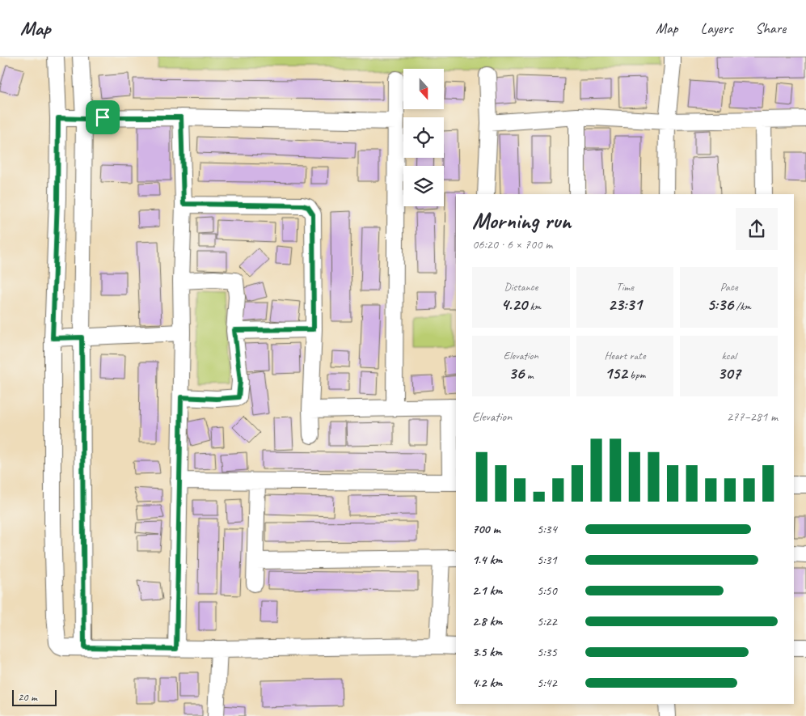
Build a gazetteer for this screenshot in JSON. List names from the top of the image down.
{
  "scale_bar": "20 m",
  "north": "bottom",
  "page": {
    "header": "Map",
    "nav": ["Map", "Layers", "Share"],
    "heading": ["Morning run", "06:20 · 6 × 700 m"],
    "stats": [
      ["Distance", "4.20 km"],
      ["Time", "23:31"],
      ["Pace", "5:36 /km"],
      ["Elevation", "36 m"],
      ["Heart rate", "152 bpm"],
      ["kcal", "307"]
    ],
    "chart": ["Elevation", "277–281 m"],
    "list": [
      {
        "name": "700 m",
        "note": "5:34"
      },
      {
        "name": "1.4 km",
        "note": "5:31"
      },
      {
        "name": "2.1 km",
        "note": "5:50"
      },
      {
        "name": "2.8 km",
        "note": "5:22"
      },
      {
        "name": "3.5 km",
        "note": "5:35"
      },
      {
        "name": "4.2 km",
        "note": "5:42"
      }
    ],
    "scale": "20 m"
  }
}
